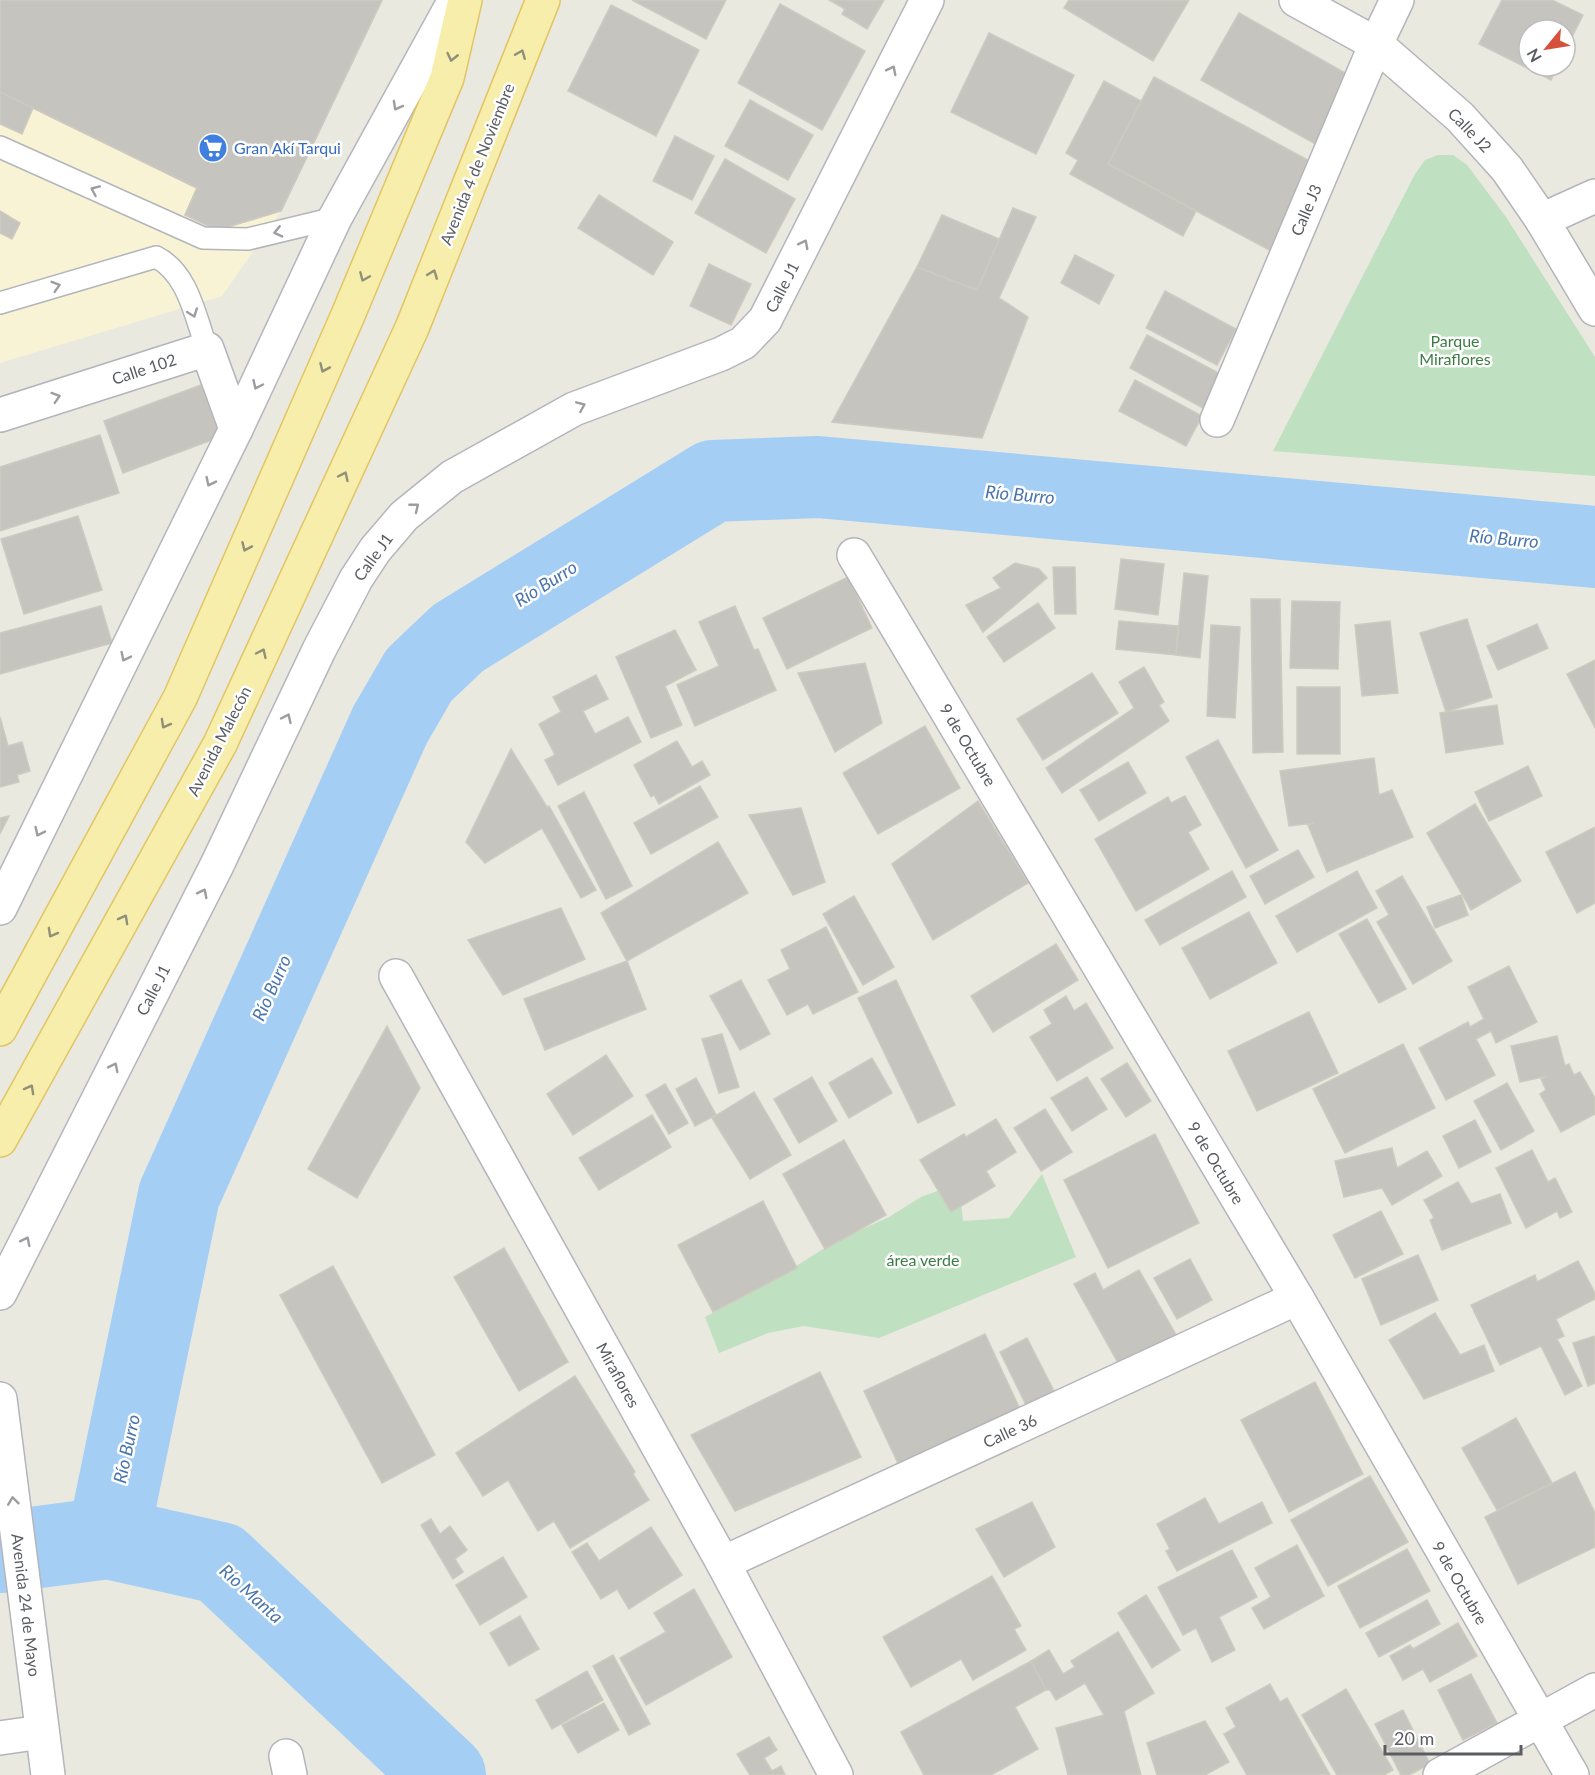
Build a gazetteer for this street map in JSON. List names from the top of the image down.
{
  "streets": {
    "main road": ["Avenida 4 de Noviembre", "Avenida Malecón"],
    "street": [
      "Calle J2",
      "Calle J3",
      "Calle J1",
      "Calle 102",
      "9 de Octubre",
      "Miraflores",
      "Calle 36",
      "Avenida 24 de Mayo"
    ]
  },
  "crossings": [
    ["Calle J2", "Calle J3"],
    ["Avenida 4 de Noviembre", "Avenida Malecón"],
    ["9 de Octubre", "Calle 36"],
    ["Miraflores", "Calle 36"]
  ],
  "one_way": ["Calle 102", "Avenida 24 de Mayo"],
  "water": ["Río Burro", "Río Manta"],
  "parks": ["Parque Miraflores", "área verde"],
  "places": {
    "supermarket": ["Gran Akí Tarqui"]
  },
  "scale_bar": "20 m",
  "north": "bottom left"
}
